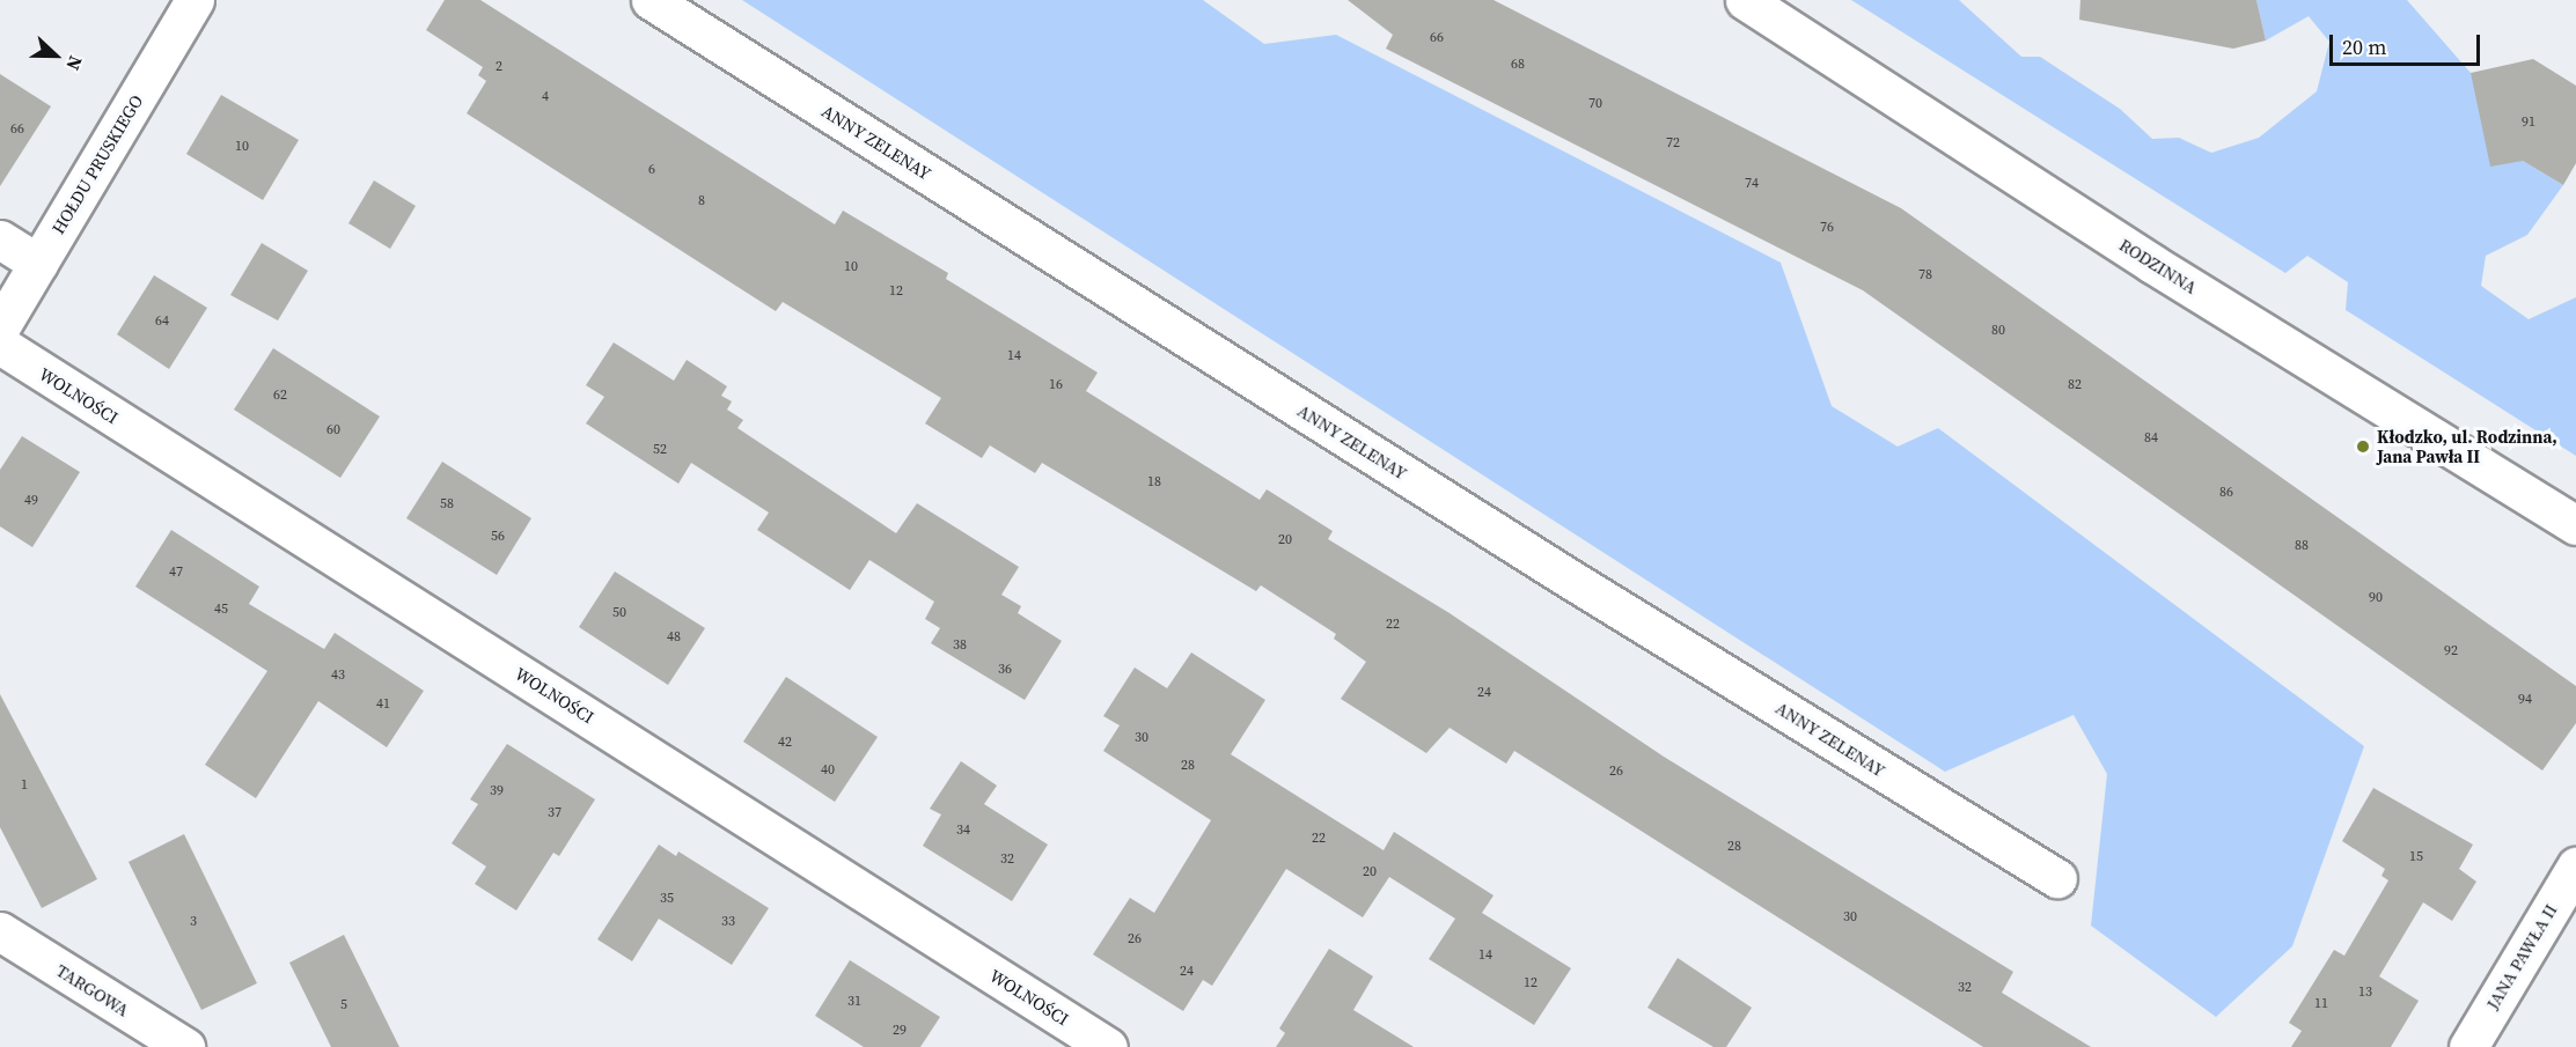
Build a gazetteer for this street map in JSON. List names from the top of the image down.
{
  "streets": {
    "street": [
      "ANNY ZELENAY",
      "HOŁDU PRUSKIEGO",
      "RODZINNA",
      "WOLNOŚCI",
      "JANA PAWŁA II",
      "TARGOWA"
    ]
  },
  "places": ["Kłodzko, ul. Rodzinna, Jana Pawła II"],
  "house_numbers": [
    "66",
    "68",
    "2",
    "4",
    "70",
    "91",
    "66",
    "72",
    "10",
    "6",
    "74",
    "8",
    "76",
    "10",
    "78",
    "12",
    "64",
    "80",
    "14",
    "16",
    "82",
    "62",
    "60",
    "84",
    "52",
    "18",
    "86",
    "49",
    "58",
    "56",
    "20",
    "88",
    "47",
    "90",
    "45",
    "50",
    "22",
    "48",
    "38",
    "92",
    "36",
    "43",
    "24",
    "94",
    "41",
    "30",
    "42",
    "28",
    "40",
    "26",
    "1",
    "39",
    "37",
    "34",
    "22",
    "28",
    "15",
    "32",
    "20",
    "35",
    "30",
    "3",
    "33",
    "26",
    "14",
    "24",
    "12",
    "32",
    "13",
    "31",
    "11",
    "5",
    "29"
  ],
  "scale_bar": "20 m",
  "north": "right"
}
